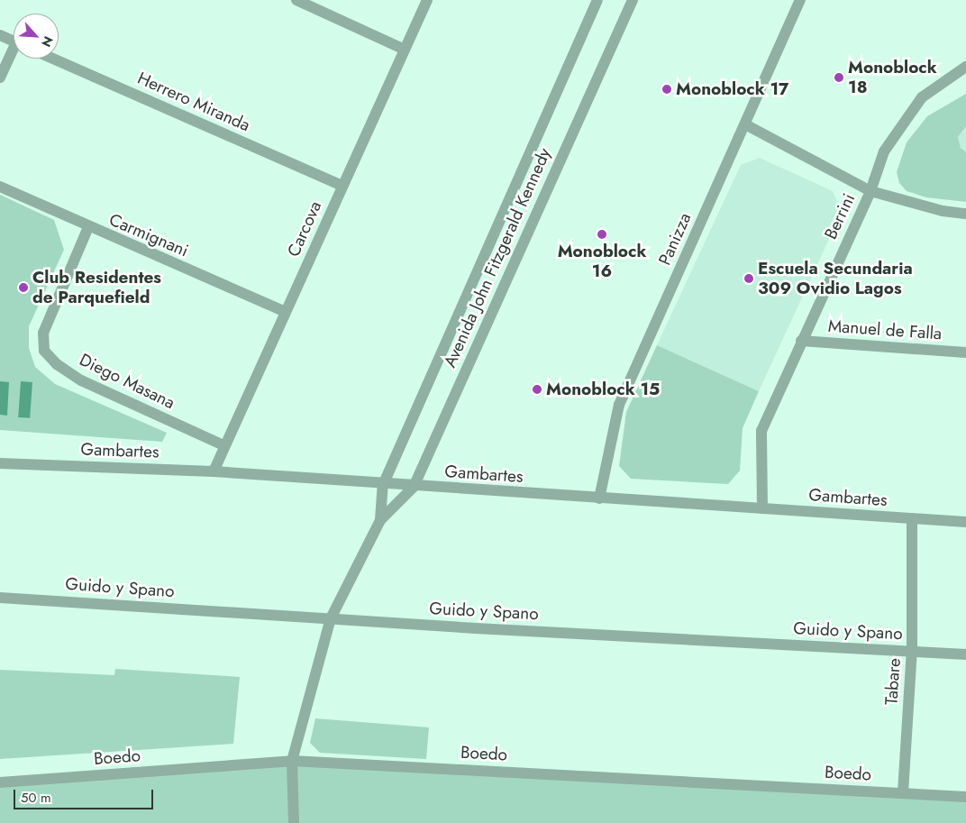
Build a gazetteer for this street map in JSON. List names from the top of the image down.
{
  "streets": {
    "street": [
      "Herrero Miranda",
      "Berrini",
      "Carcova",
      "Carmignani",
      "Panizza",
      "Avenida John Fitzgerald Kennedy",
      "Manuel de Falla",
      "Diego Masana",
      "Gambartes",
      "Guido y Spano",
      "Tabare",
      "Boedo"
    ]
  },
  "crossings": [
    ["Herrero Miranda", "Carcova"],
    ["Berrini", "Manuel de Falla"],
    ["Berrini", "Gambartes"],
    ["Carcova", "Carmignani"],
    ["Carcova", "Diego Masana"],
    ["Carcova", "Gambartes"],
    ["Carmignani", "Diego Masana"],
    ["Panizza", "Gambartes"],
    ["Avenida John Fitzgerald Kennedy", "Gambartes"],
    ["Avenida John Fitzgerald Kennedy", "Guido y Spano"],
    ["Avenida John Fitzgerald Kennedy", "Boedo"],
    ["Gambartes", "Tabare"],
    ["Guido y Spano", "Tabare"],
    ["Tabare", "Boedo"]
  ],
  "places": [
    "Monoblock 18",
    "Monoblock 17",
    "Monoblock 16",
    "Escuela Secundaria 309 Ovidio Lagos",
    "Club Residentes de Parquefield",
    "Monoblock 15"
  ],
  "scale_bar": "50 m",
  "north": "bottom right"
}
